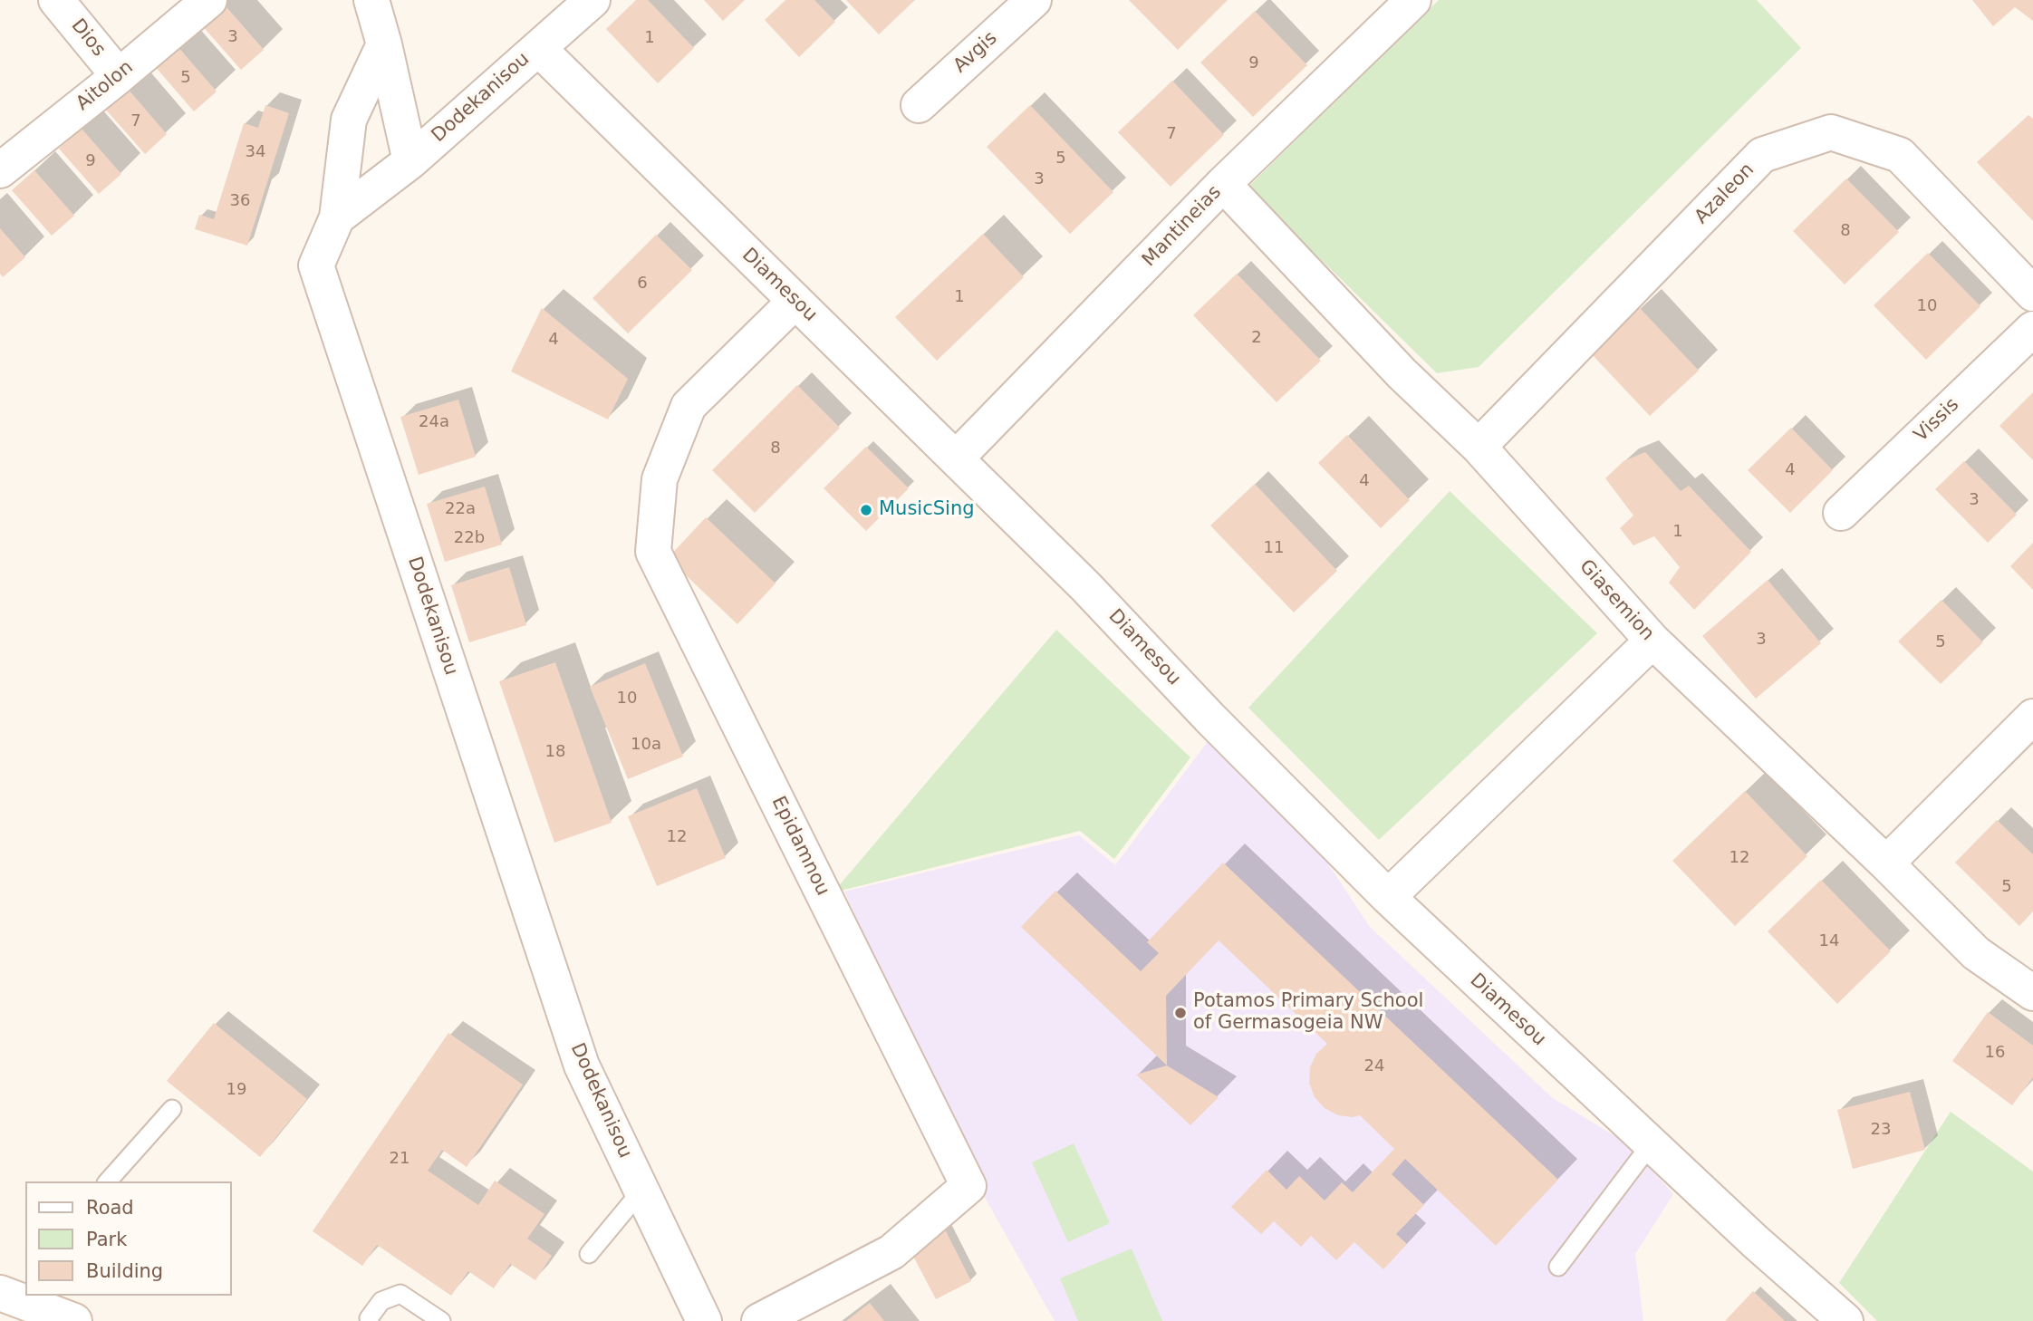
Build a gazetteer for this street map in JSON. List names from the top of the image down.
{
  "streets": {
    "street": [
      "Dios",
      "Avgis",
      "Aitolon",
      "Dodekanisou",
      "Azaleon",
      "Mantineias",
      "Diamesou",
      "Vissis",
      "Giasemion",
      "Epidamnou"
    ]
  },
  "crossings": [
    ["Dios", "Aitolon"],
    ["Dodekanisou", "Diamesou"],
    ["Azaleon", "Giasemion"],
    ["Mantineias", "Diamesou"],
    ["Mantineias", "Giasemion"],
    ["Diamesou", "Epidamnou"]
  ],
  "places": ["MusicSing", "Potamos Primary School of Germasogeia NW"],
  "house_numbers": [
    "3",
    "1",
    "9",
    "5",
    "7",
    "7",
    "34",
    "5",
    "9",
    "3",
    "36",
    "8",
    "6",
    "1",
    "10",
    "2",
    "4",
    "24a",
    "8",
    "4",
    "4",
    "3",
    "22a",
    "1",
    "22b",
    "11",
    "3",
    "5",
    "10",
    "10a",
    "18",
    "12",
    "12",
    "5",
    "14",
    "16",
    "24",
    "19",
    "23",
    "21"
  ],
  "legend": ["Road", "Park", "Building"]
}
